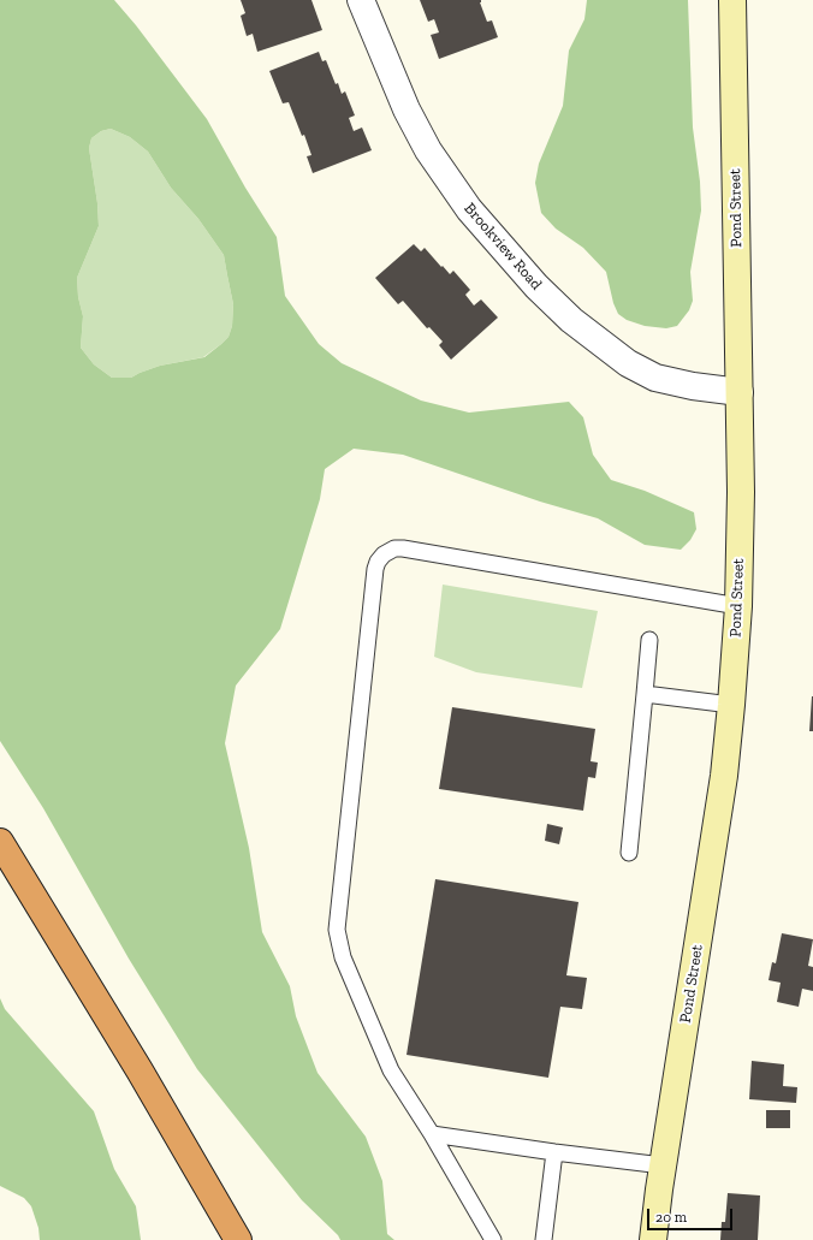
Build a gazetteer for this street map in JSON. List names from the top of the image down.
{
  "streets": {
    "main road": ["Pond Street"],
    "street": ["Brookview Road"]
  },
  "crossings": [
    ["Pond Street", "Brookview Road"]
  ],
  "scale_bar": "20 m"
}
